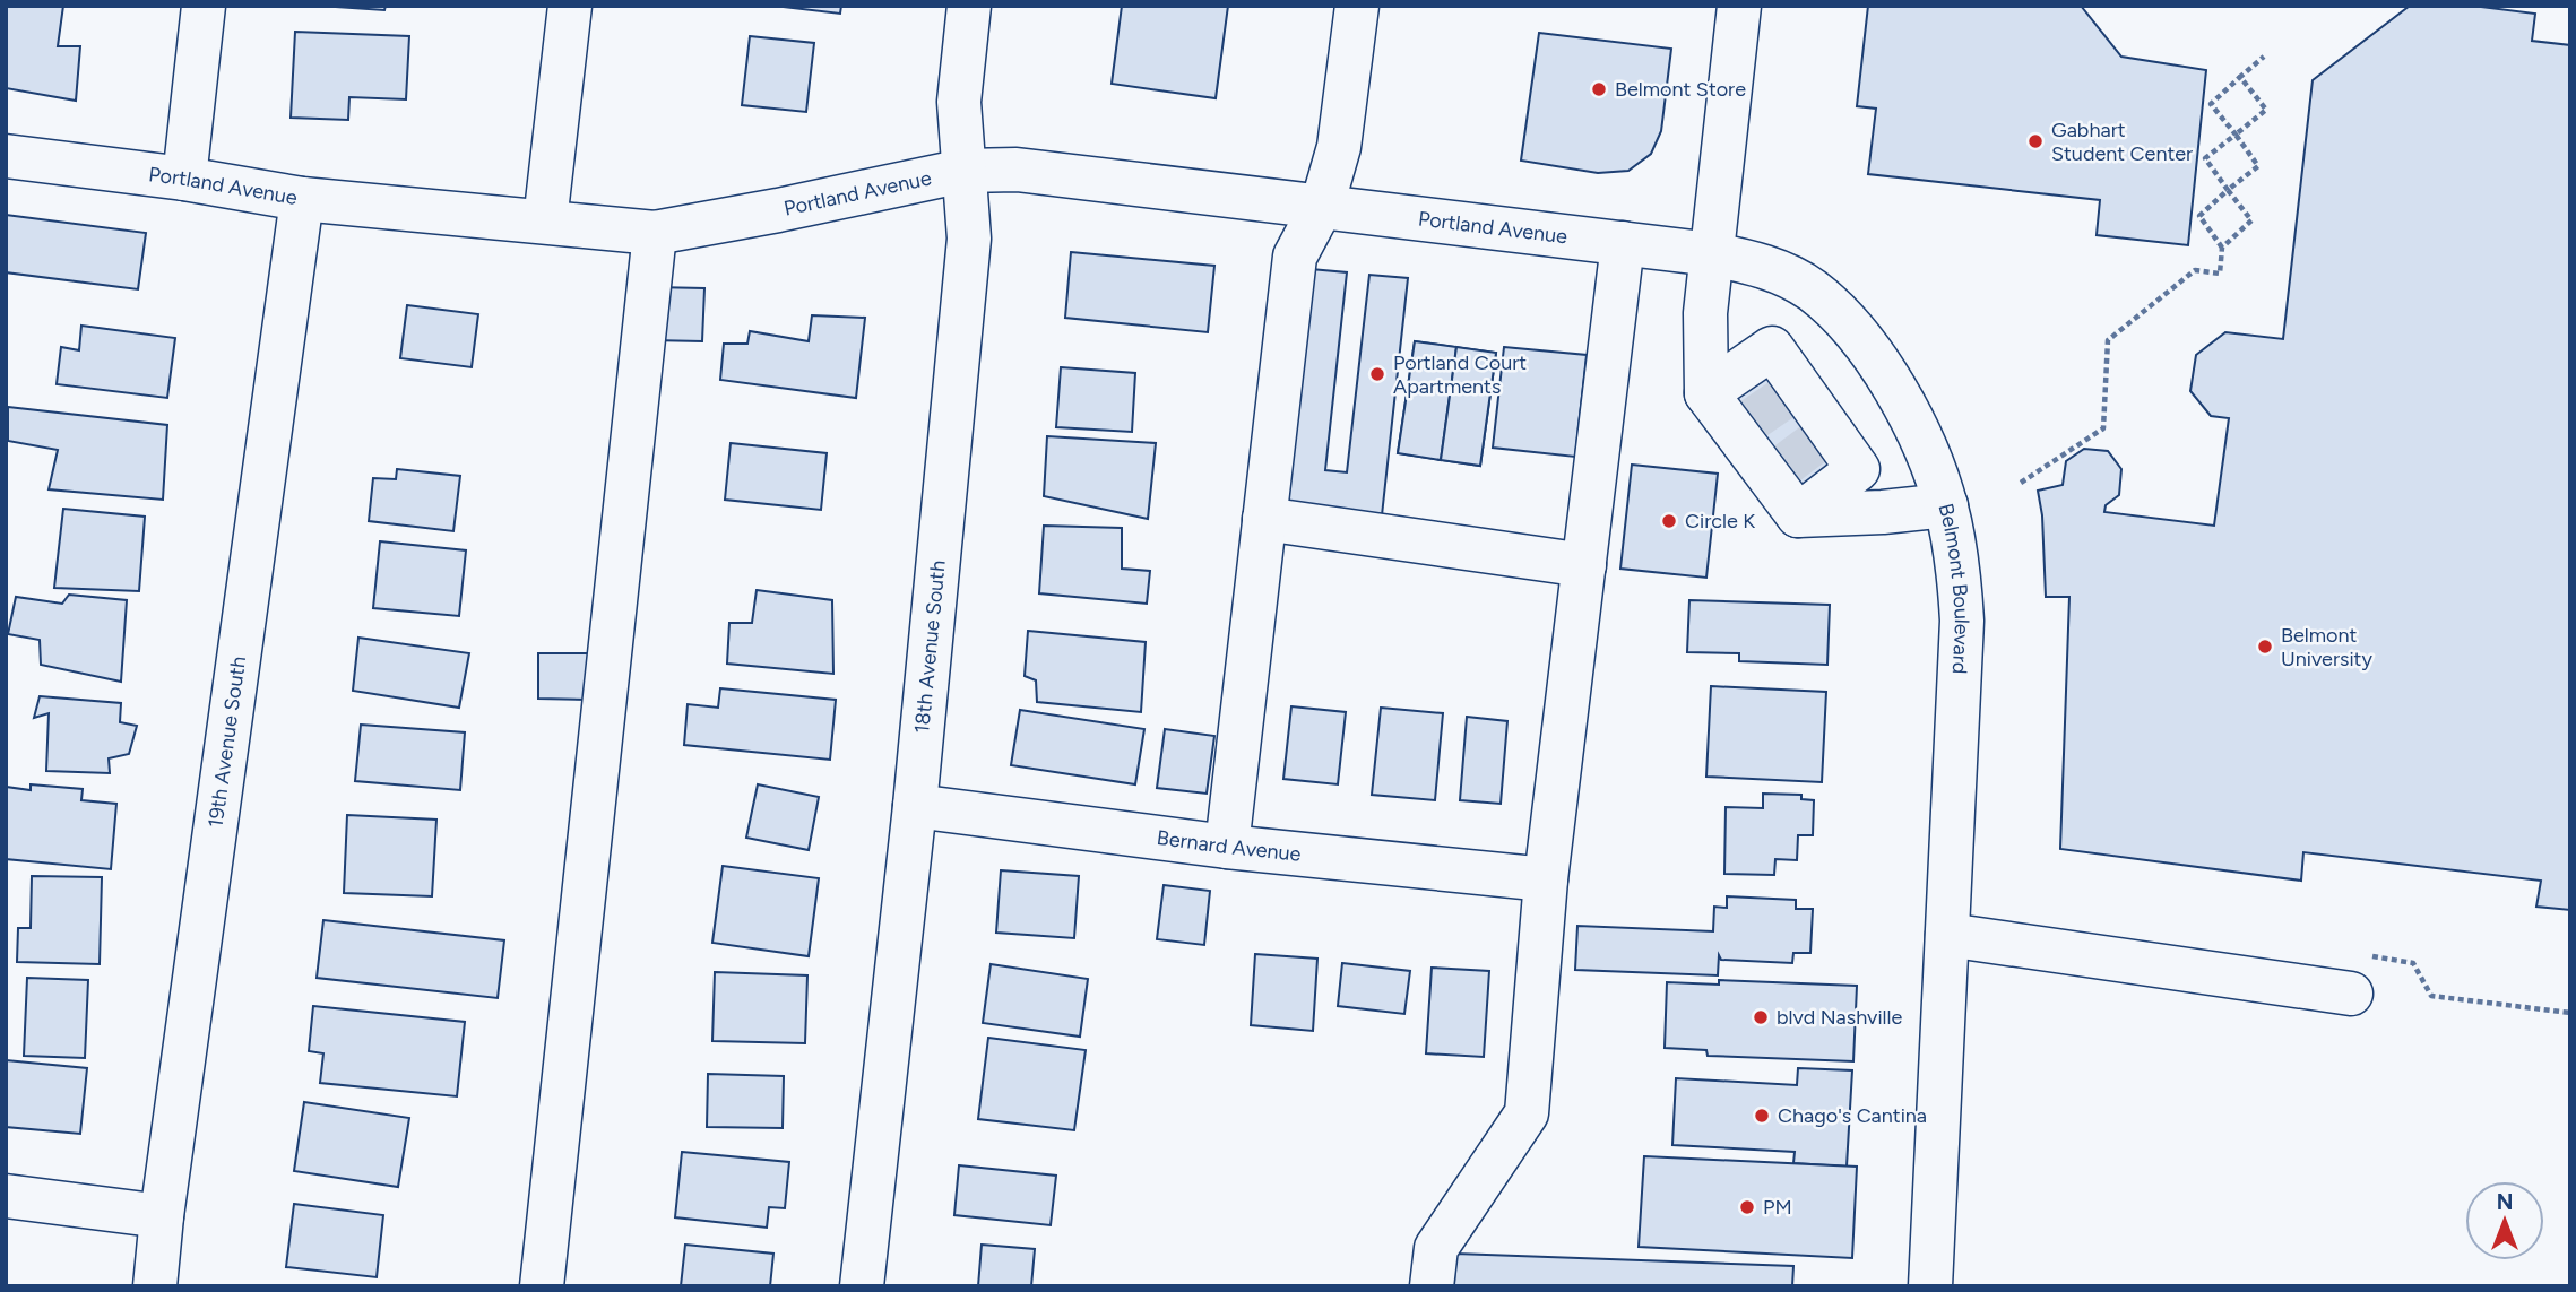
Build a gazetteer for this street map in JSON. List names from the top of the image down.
{
  "streets": {
    "street": [
      "Portland Avenue",
      "Belmont Boulevard",
      "18th Avenue South",
      "19th Avenue South",
      "Bernard Avenue"
    ]
  },
  "crossings": [
    ["Portland Avenue", "Belmont Boulevard"],
    ["Portland Avenue", "18th Avenue South"],
    ["Portland Avenue", "19th Avenue South"],
    ["18th Avenue South", "Bernard Avenue"]
  ],
  "places": [
    "Belmont Store",
    "Gabhart Student Center",
    "Portland Court Apartments",
    "Circle K",
    "Belmont University",
    "blvd Nashville",
    "Chago's Cantina",
    "PM"
  ],
  "north": "top"
}
